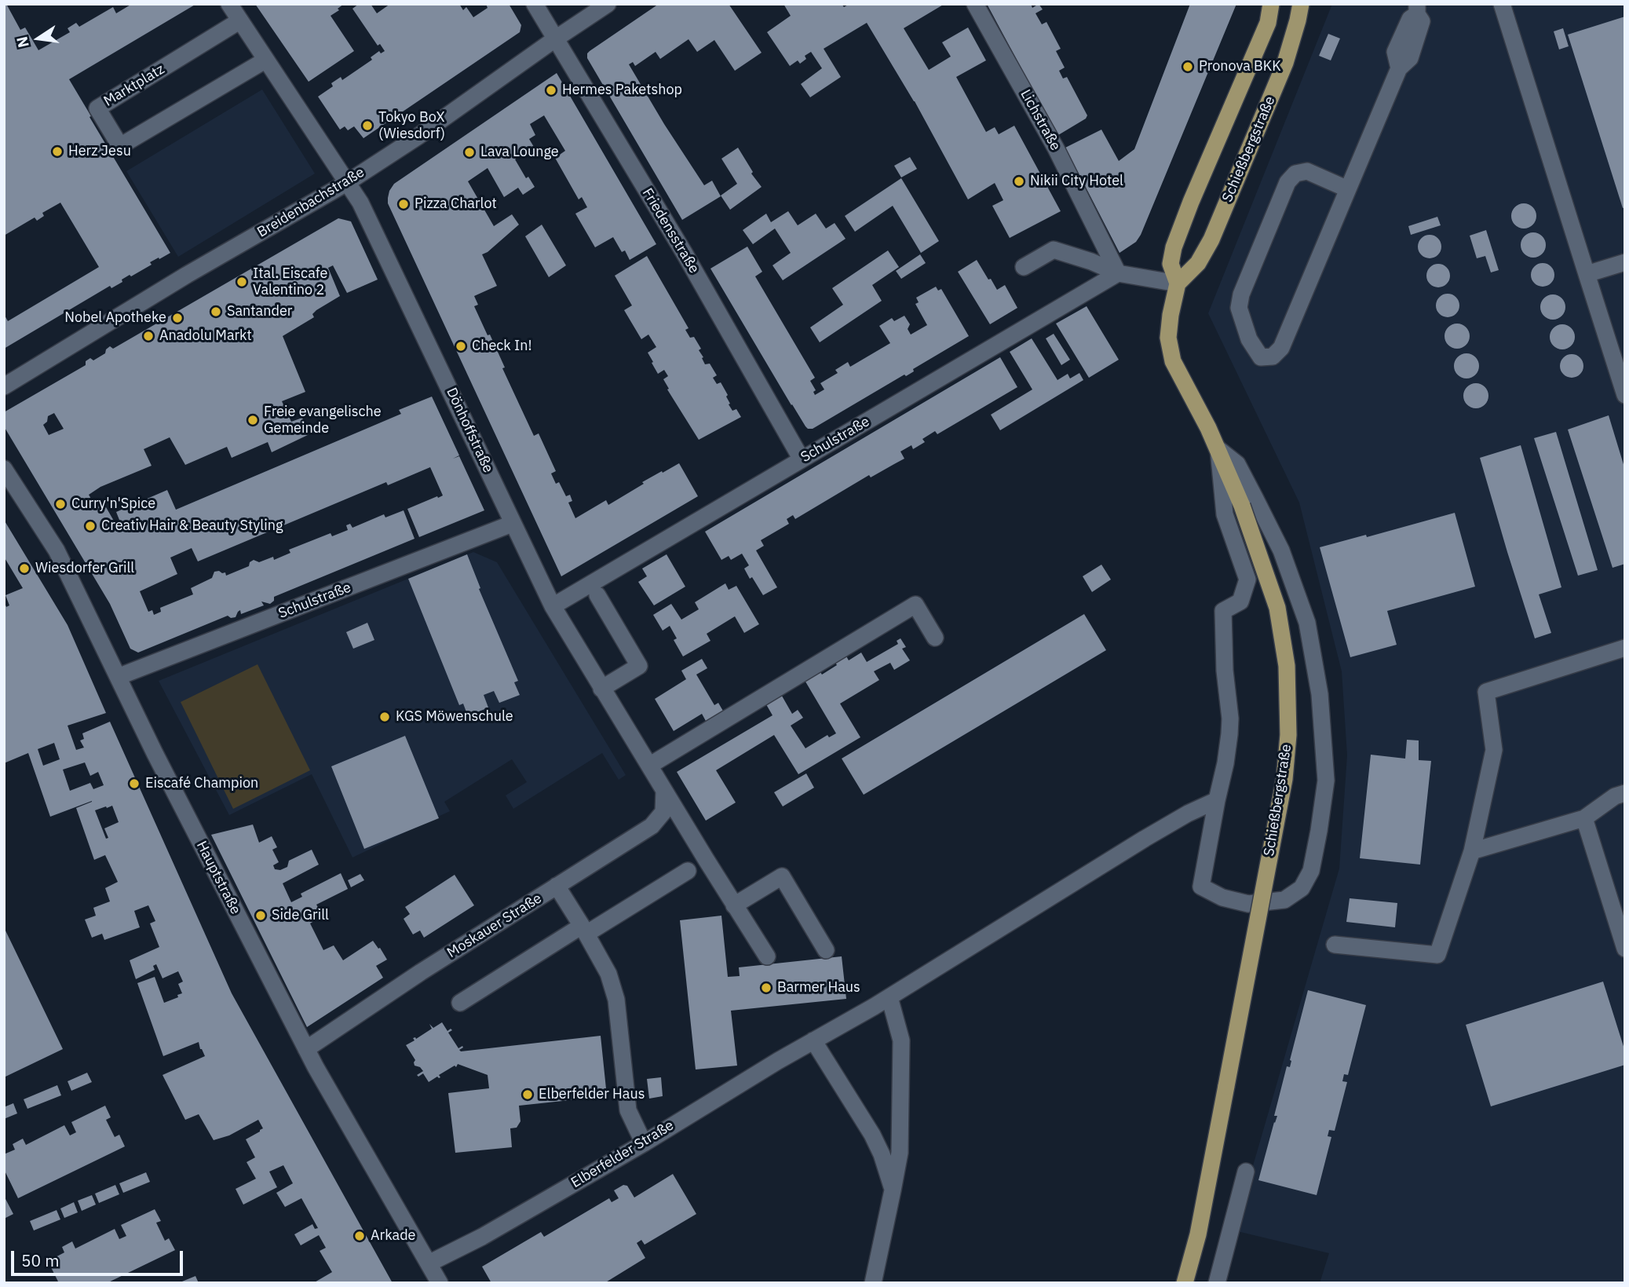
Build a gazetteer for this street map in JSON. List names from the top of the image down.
{
  "streets": {
    "main road": ["Schießbergstraße"],
    "street": [
      "Marktplatz",
      "Lichstraße",
      "Breidenbachstraße",
      "Friedensstraße",
      "Dönhoffstraße",
      "Schulstraße",
      "Hauptstraße",
      "Moskauer Straße",
      "Elberfelder Straße"
    ]
  },
  "crossings": [
    ["Marktplatz", "Dönhoffstraße"],
    ["Lichstraße", "Schulstraße"],
    ["Breidenbachstraße", "Friedensstraße"],
    ["Breidenbachstraße", "Dönhoffstraße"],
    ["Friedensstraße", "Schulstraße"],
    ["Dönhoffstraße", "Schulstraße"],
    ["Dönhoffstraße", "Moskauer Straße"],
    ["Schulstraße", "Hauptstraße"],
    ["Hauptstraße", "Moskauer Straße"],
    ["Hauptstraße", "Elberfelder Straße"]
  ],
  "places": [
    "Pronova BKK",
    "Hermes Paketshop",
    "Tokyo BoX (Wiesdorf)",
    "Herz Jesu",
    "Lava Lounge",
    "Nikii City Hotel",
    "Pizza Charlot",
    "Ital. Eiscafe Valentino 2",
    "Santander",
    "Nobel Apotheke",
    "Anadolu Markt",
    "Check In!",
    "Freie evangelische Gemeinde",
    "Curry'n'Spice",
    "Creativ Hair & Beauty Styling",
    "Wiesdorfer Grill",
    "KGS Möwenschule",
    "Eiscafé Champion",
    "Side Grill",
    "Barmer Haus",
    "Elberfelder Haus",
    "Arkade"
  ],
  "scale_bar": "50 m",
  "north": "left"
}
